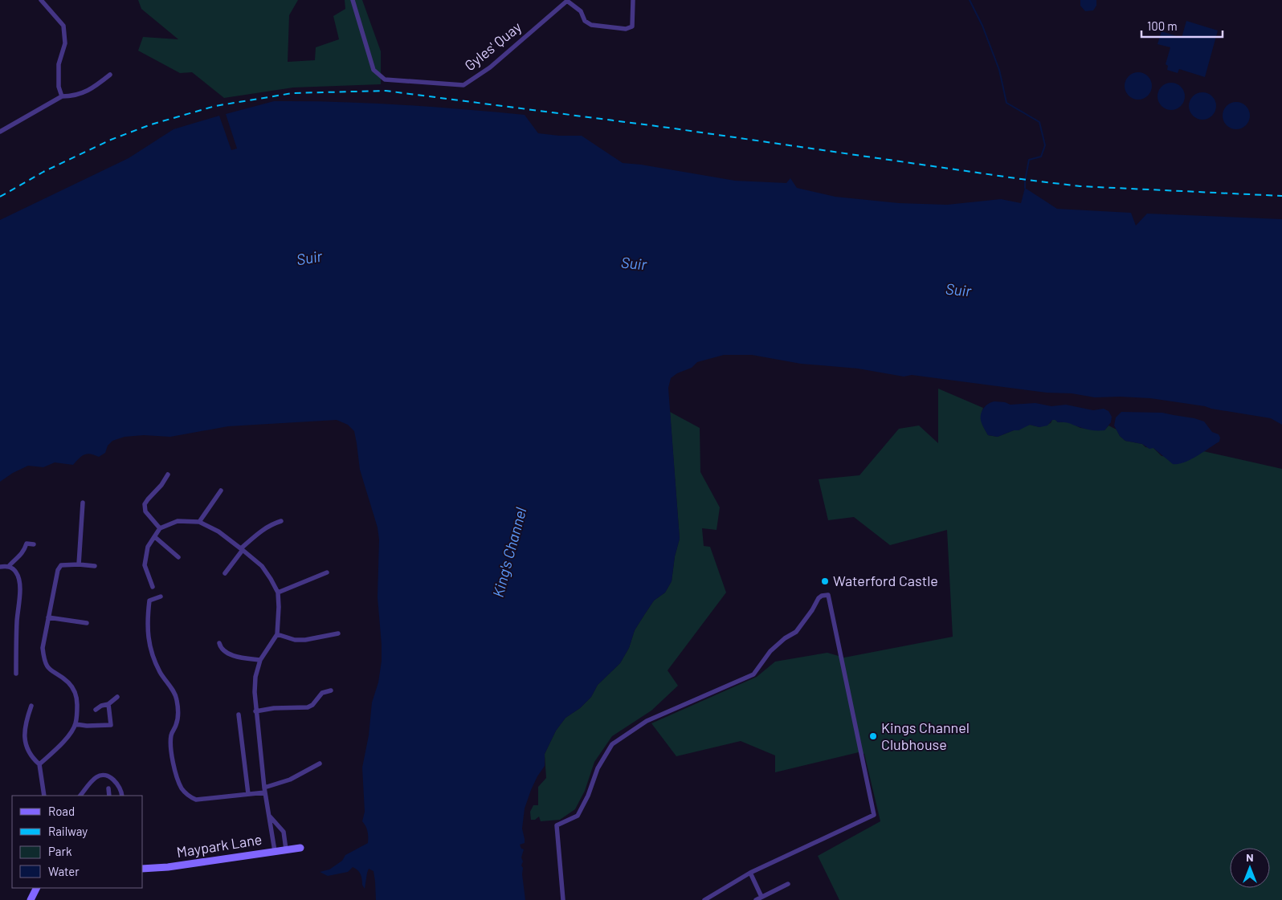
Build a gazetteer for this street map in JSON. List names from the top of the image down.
{
  "streets": {
    "street": ["Gyles' Quay", "Maypark Lane"]
  },
  "water": ["Suir", "King's Channel"],
  "places": ["Waterford Castle", "Kings Channel Clubhouse"],
  "legend": [
    "Road",
    "Railway",
    "Park",
    "Water"
  ],
  "scale_bar": "100 m",
  "north": "top"
}
